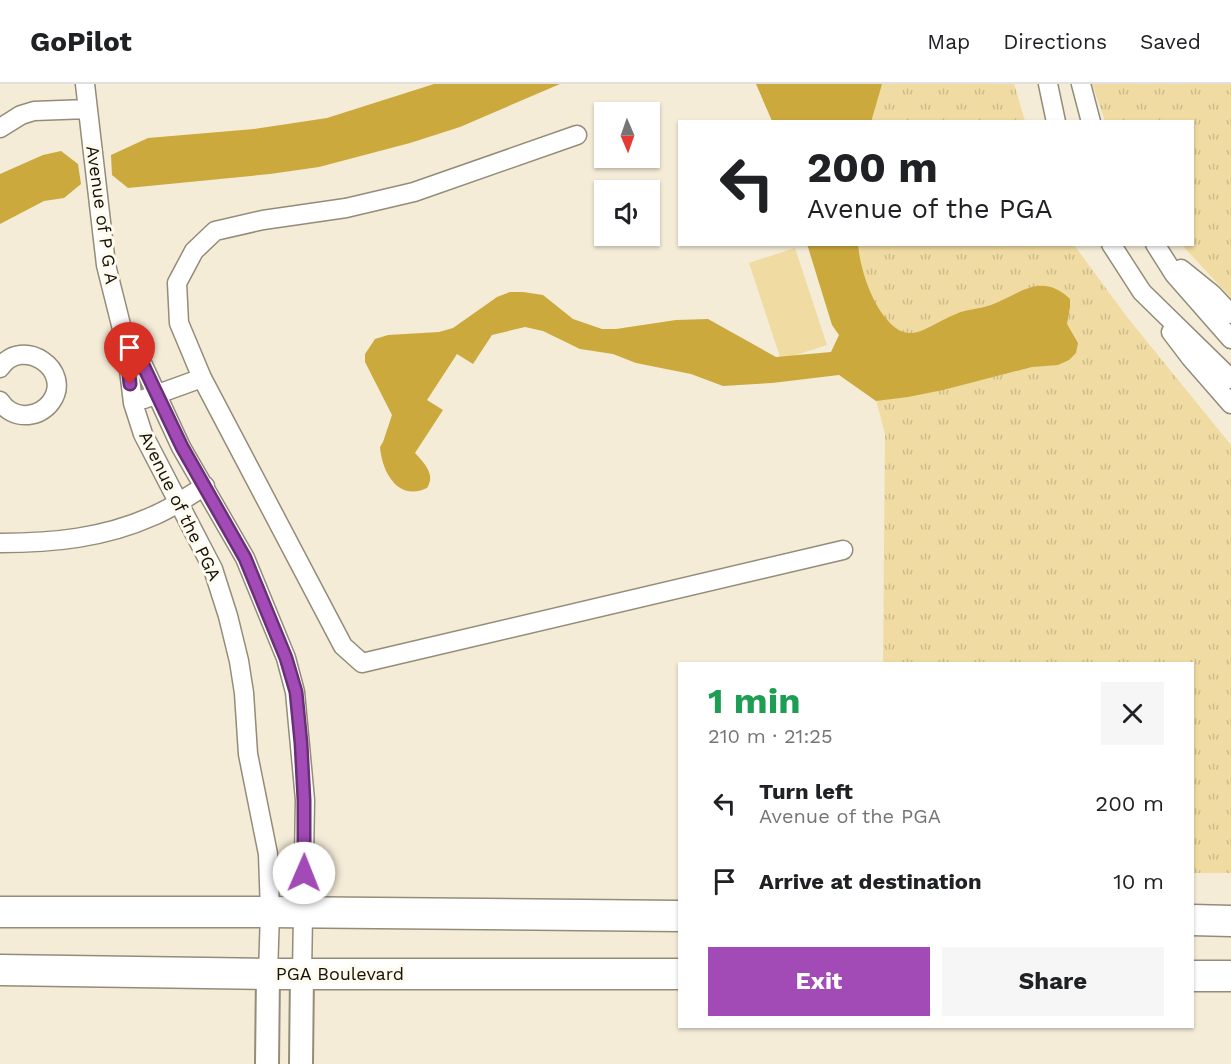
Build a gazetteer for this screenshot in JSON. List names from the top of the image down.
{
  "streets": {
    "main road": ["PGA Boulevard"],
    "street": ["Avenue of P G A", "Avenue of the PGA"]
  },
  "crossings": [
    ["Avenue of P G A", "Avenue of the PGA"],
    ["Avenue of the PGA", "PGA Boulevard"]
  ],
  "north": "bottom",
  "page": {
    "header": "GoPilot",
    "nav": ["Map", "Directions", "Saved"],
    "turn": ["200 m", "Avenue of the PGA"],
    "heading": ["1 min", "210 m · 21:25"],
    "list": [
      {
        "name": "Turn left",
        "note": "Avenue of the PGA",
        "value": "200 m"
      },
      {
        "name": "Arrive at destination",
        "value": "10 m"
      }
    ],
    "buttons": ["Exit", "Share"]
  }
}
